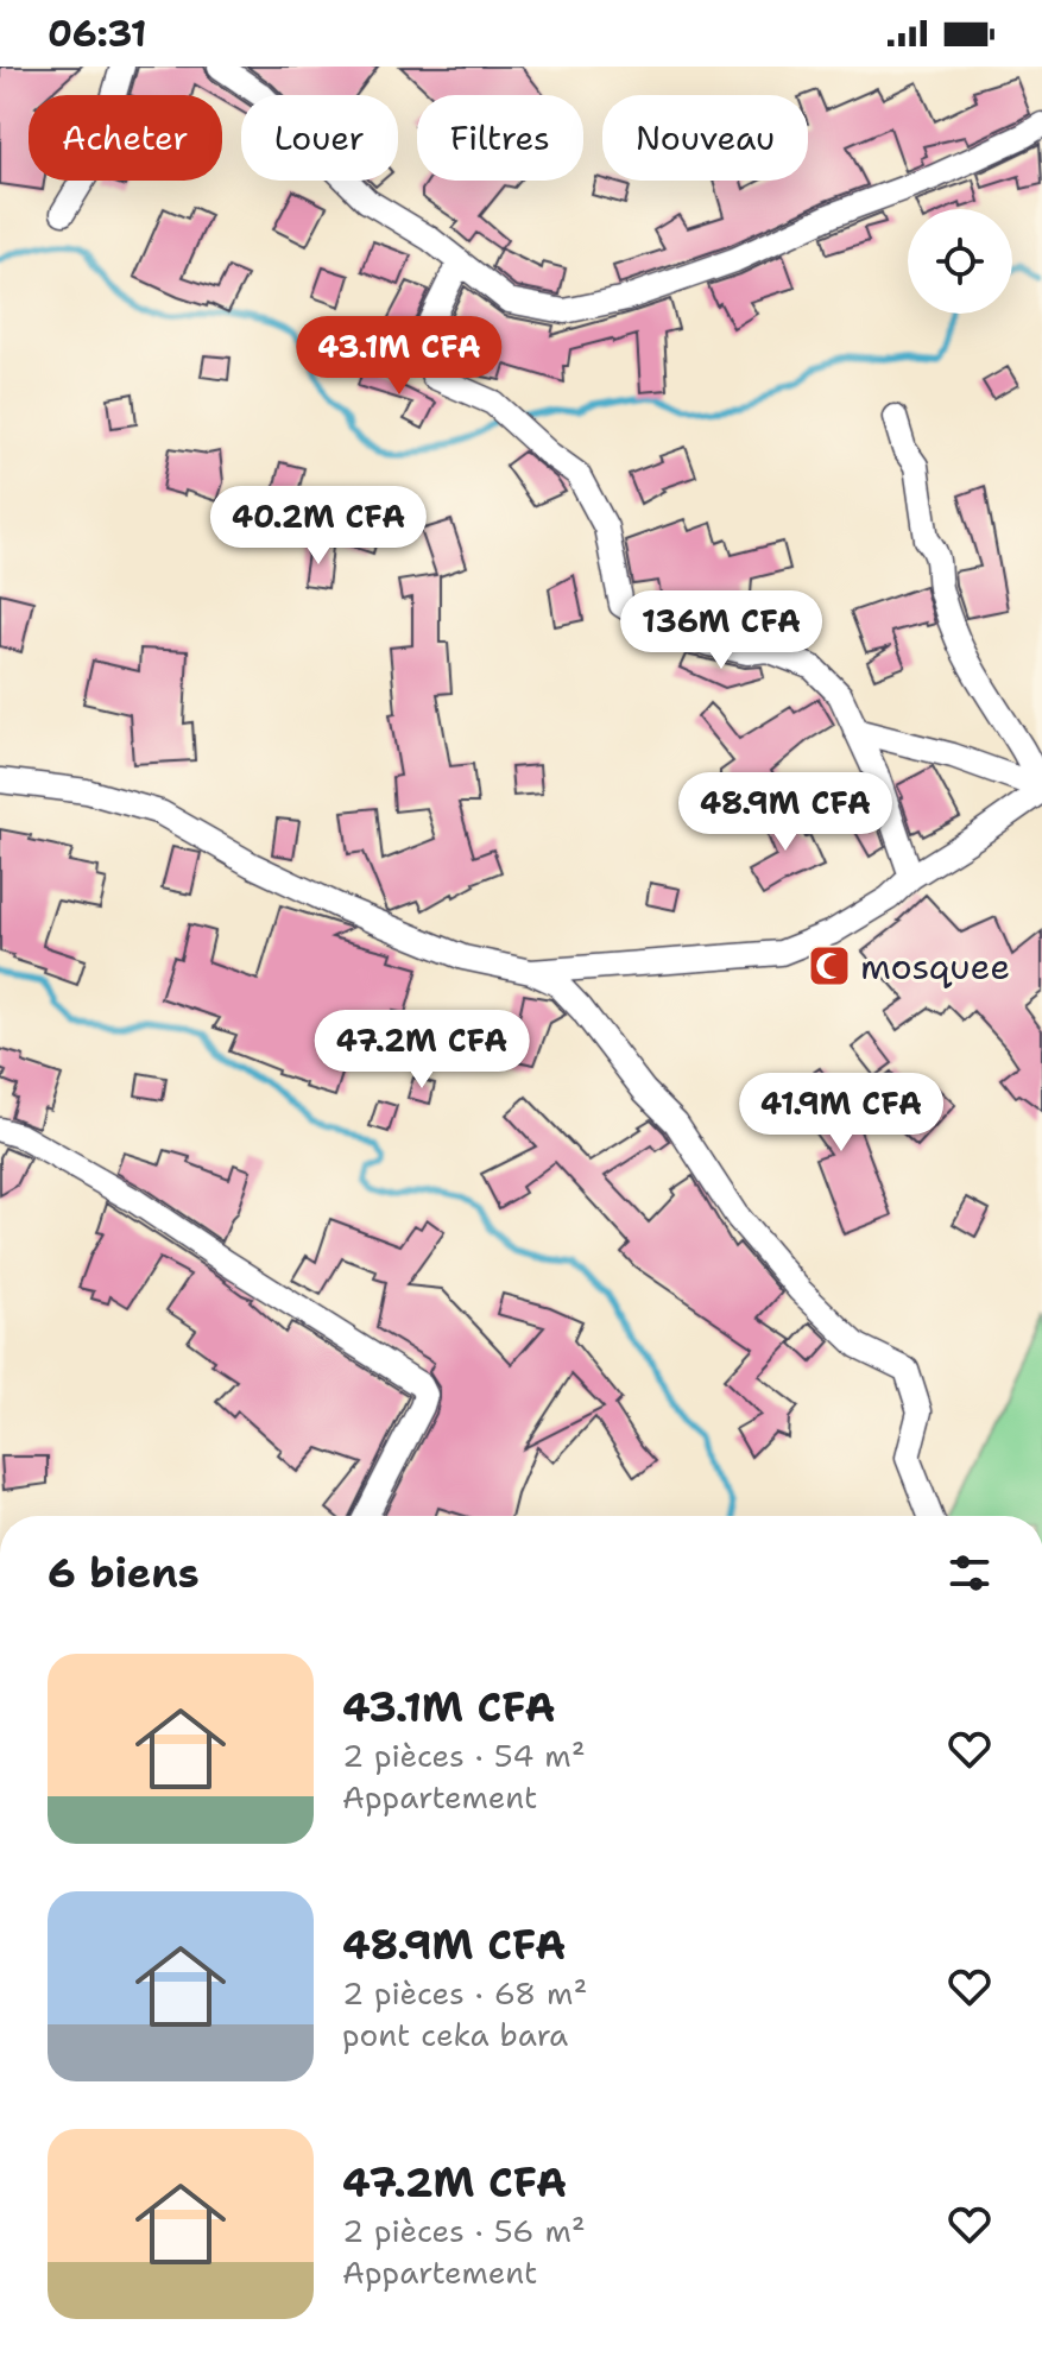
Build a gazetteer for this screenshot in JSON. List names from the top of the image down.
{
  "places": {
    "mosque": ["mosquee"]
  },
  "page": {
    "status": "06:31",
    "chip": [
      "Acheter",
      "Louer",
      "Filtres",
      "Nouveau"
    ],
    "price": [
      "43.1M CFA",
      "40.2M CFA",
      "136M CFA",
      "48.9M CFA",
      "47.2M CFA",
      "41.9M CFA"
    ],
    "heading": "6 biens",
    "list": [
      {
        "name": "43.1M CFA",
        "note": "2 pièces · 54 m² · Appartement"
      },
      {
        "name": "48.9M CFA",
        "note": "2 pièces · 68 m² · pont ceka bara"
      },
      {
        "name": "47.2M CFA",
        "note": "2 pièces · 56 m² · Appartement"
      }
    ]
  }
}
